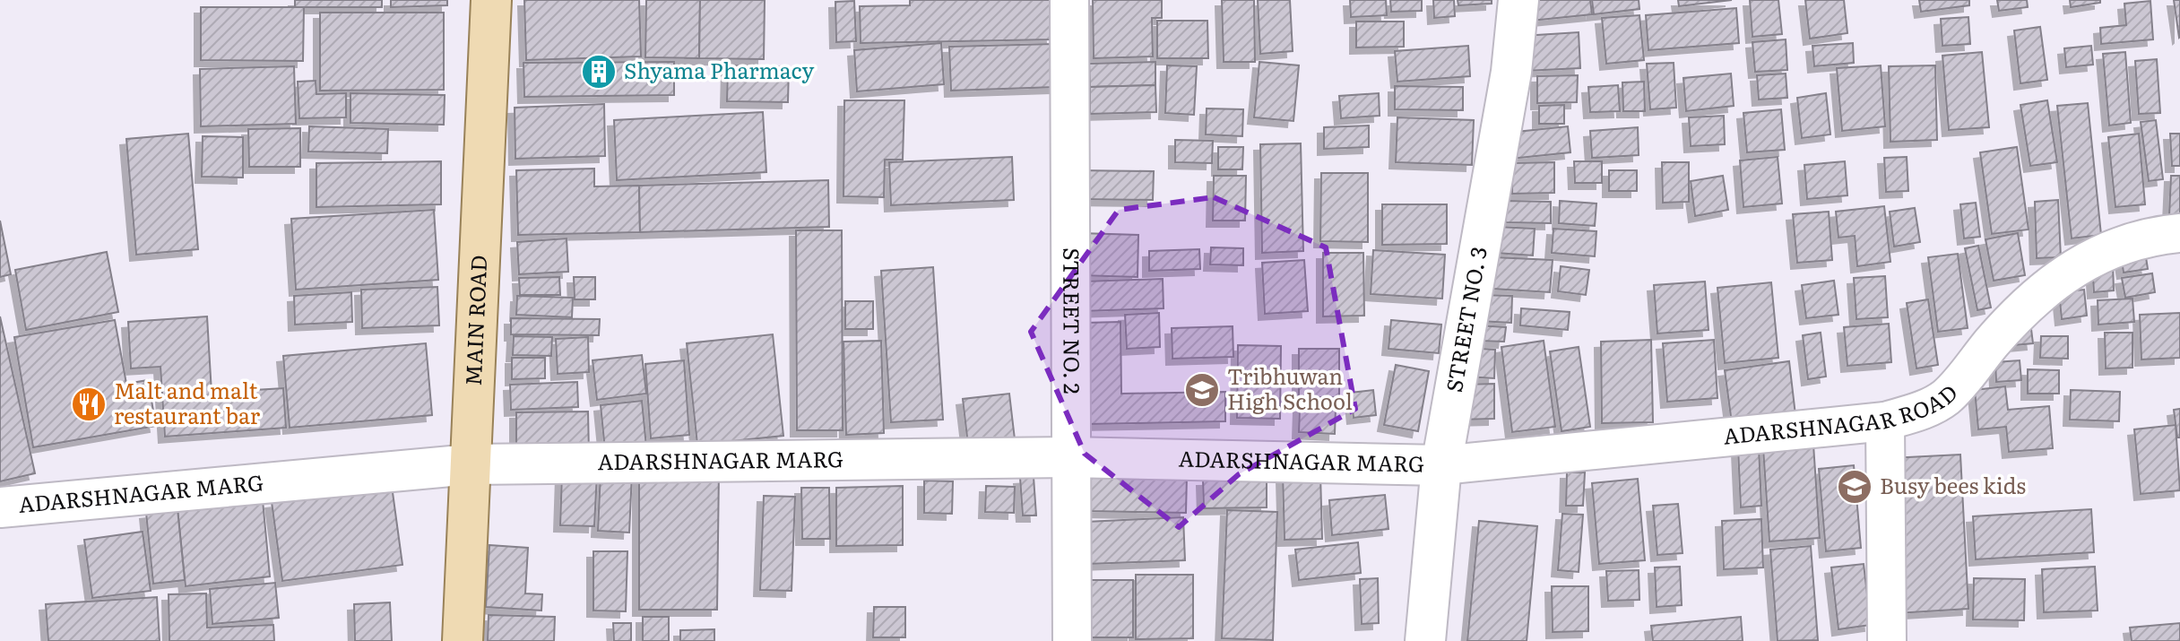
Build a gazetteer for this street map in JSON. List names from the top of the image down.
{
  "streets": {
    "main road": ["MAIN ROAD"],
    "street": [
      "STREET NO. 3",
      "STREET NO. 2",
      "ADARSHNAGAR ROAD",
      "ADARSHNAGAR MARG"
    ]
  },
  "crossings": [
    ["STREET NO. 3", "ADARSHNAGAR ROAD"],
    ["STREET NO. 3", "ADARSHNAGAR MARG"],
    ["MAIN ROAD", "ADARSHNAGAR MARG"],
    ["STREET NO. 2", "ADARSHNAGAR MARG"],
    ["ADARSHNAGAR ROAD", "ADARSHNAGAR MARG"]
  ],
  "places": {
    "building": ["Shyama Pharmacy"],
    "school or university": ["Tribhuwan High School", "Busy bees kids"],
    "restaurant": ["Malt and malt restaurant bar"]
  }
}
